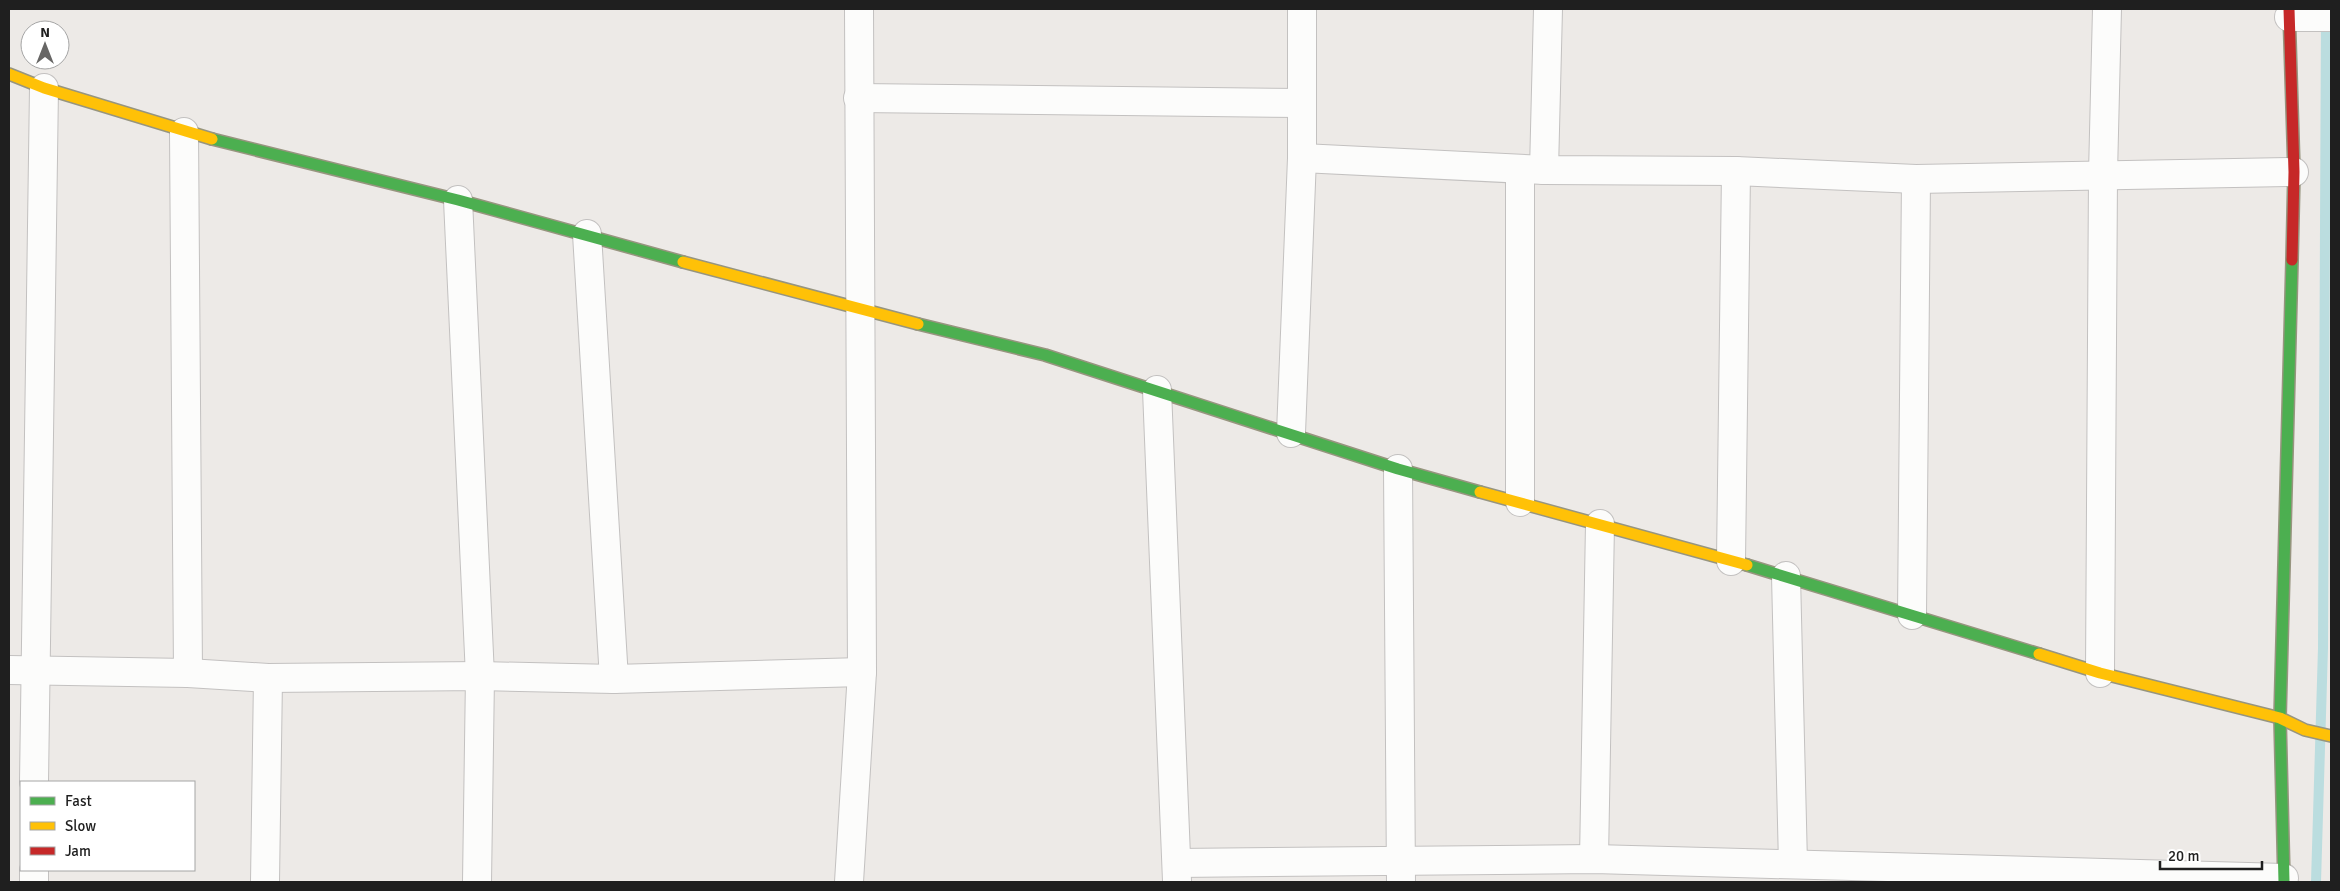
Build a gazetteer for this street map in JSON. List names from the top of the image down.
{
  "legend": ["Fast", "Slow", "Jam"],
  "scale_bar": "20 m",
  "north": "top"
}
